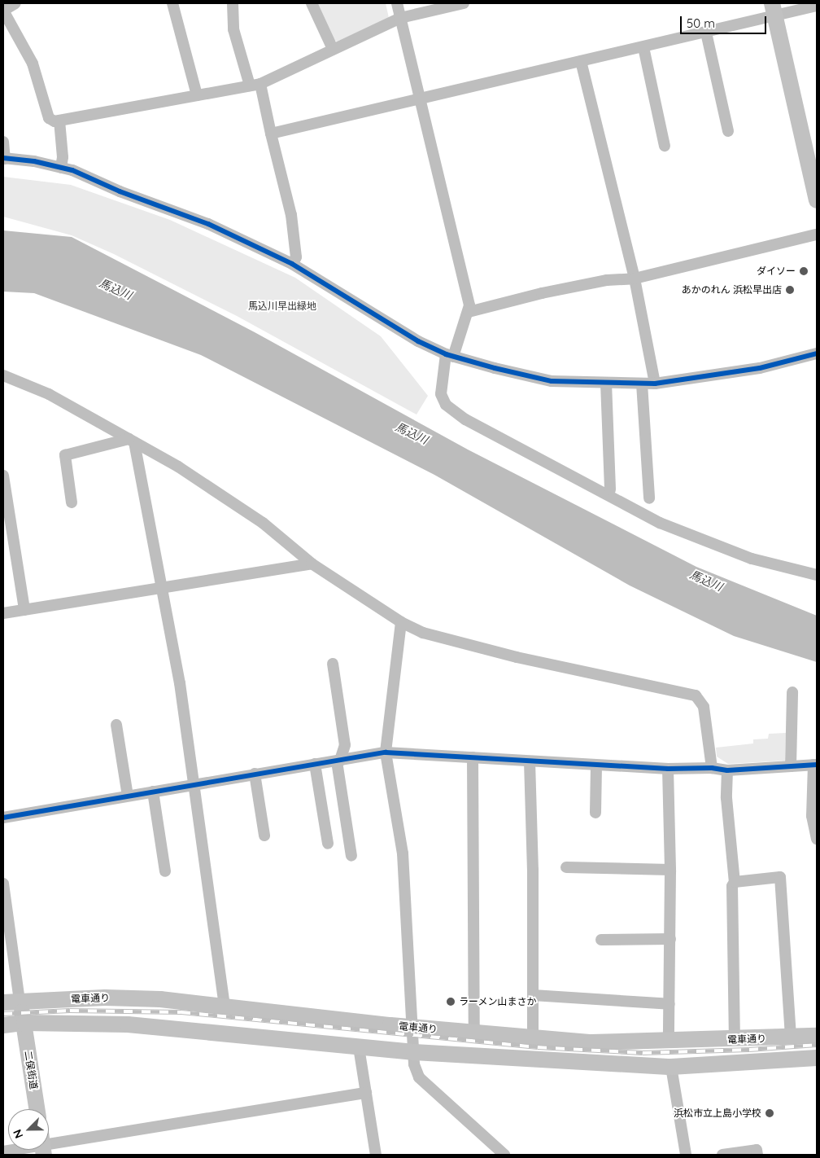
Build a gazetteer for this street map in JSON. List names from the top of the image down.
{
  "streets": {
    "street": ["電車通り", "二俣街道"]
  },
  "crossings": [
    ["電車通り", "二俣街道"]
  ],
  "water": ["馬込川"],
  "parks": ["馬込川早出緑地"],
  "places": [
    "ダイソー",
    "あかのれん 浜松早出店",
    "ラーメン山まさか",
    "浜松市立上島小学校"
  ],
  "scale_bar": "50 m",
  "north": "bottom left"
}
